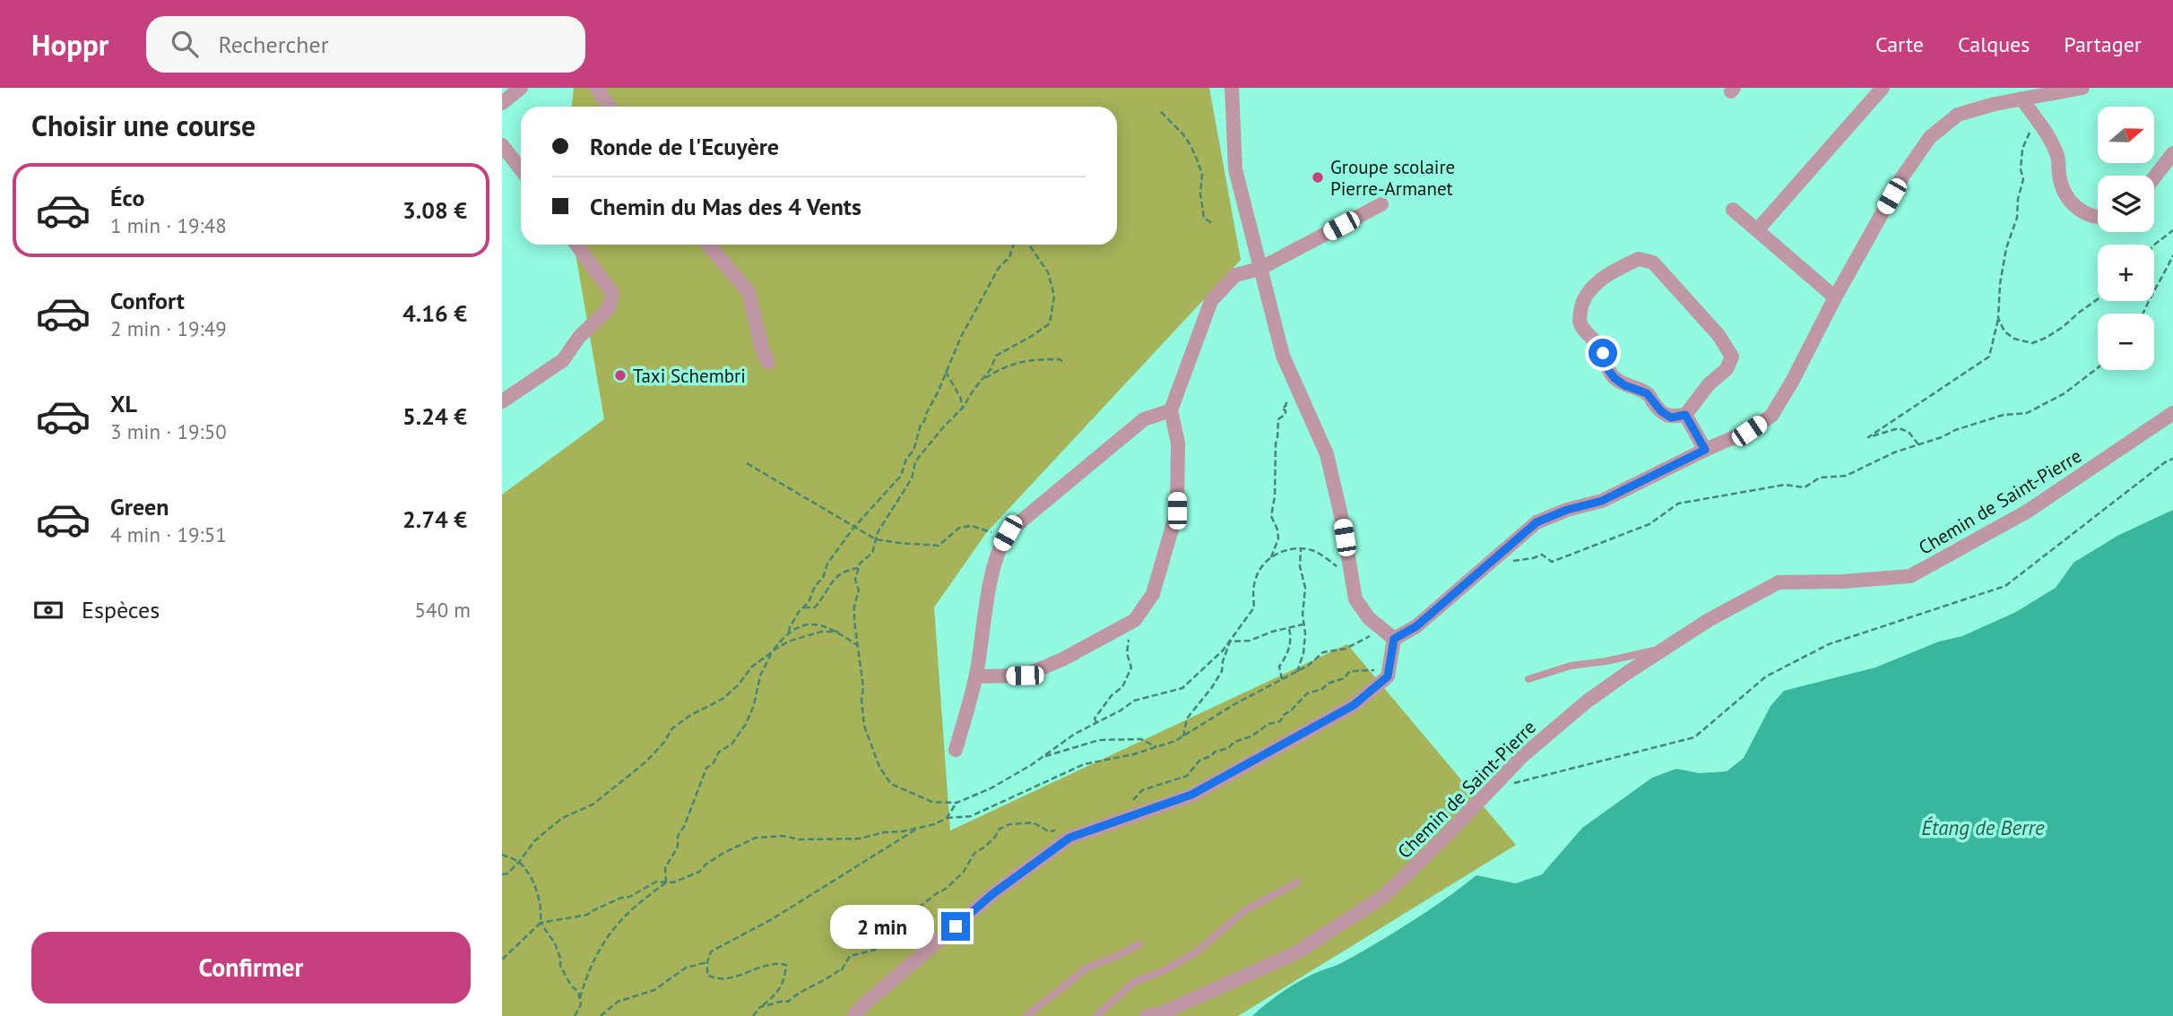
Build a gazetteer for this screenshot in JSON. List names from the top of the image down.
{
  "streets": {
    "street": ["Chemin de Saint-Pierre"]
  },
  "water": ["Étang de Berre"],
  "places": ["Groupe scolaire Pierre-Armanet", "Taxi Schembri"],
  "north": "right",
  "page": {
    "header": "Hoppr",
    "search": "Rechercher",
    "nav": ["Carte", "Calques", "Partager"],
    "heading": "Choisir une course",
    "map_buttons": ["+", "−"],
    "banner": ["Ronde de l'Ecuyère", "Chemin du Mas des 4 Vents"],
    "list": [
      {
        "name": "Éco",
        "note": "1 min · 19:48",
        "value": "3.08 €"
      },
      {
        "name": "Confort",
        "note": "2 min · 19:49",
        "value": "4.16 €"
      },
      {
        "name": "XL",
        "note": "3 min · 19:50",
        "value": "5.24 €"
      },
      {
        "name": "Green",
        "note": "4 min · 19:51",
        "value": "2.74 €"
      }
    ],
    "pay": ["Espèces", "540 m"],
    "bubble": "2 min",
    "buttons": "Confirmer"
  }
}
